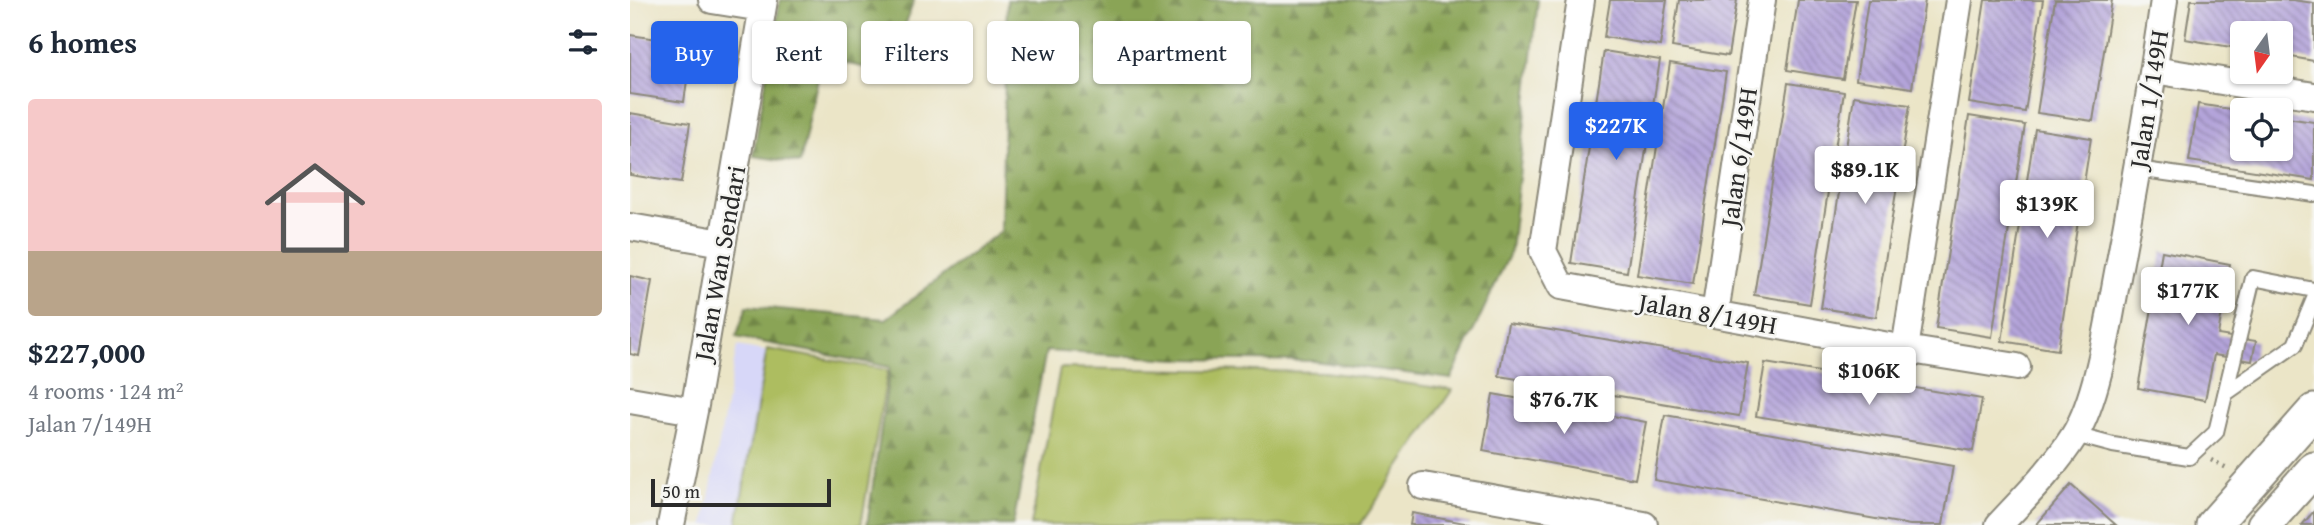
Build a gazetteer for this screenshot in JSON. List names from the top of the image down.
{
  "streets": {
    "street": [
      "Jalan 1/149H",
      "Jalan 6/149H",
      "Jalan Wan Sendari",
      "Jalan 8/149H"
    ]
  },
  "crossings": [
    ["Jalan 6/149H", "Jalan 8/149H"]
  ],
  "scale_bar": "50 m",
  "north": "bottom",
  "page": {
    "heading": "6 homes",
    "chip": [
      "Buy",
      "Rent",
      "Filters",
      "New",
      "Apartment"
    ],
    "list": [
      {
        "name": "$227,000",
        "note": "4 rooms · 124 m² · Jalan 7/149H"
      }
    ],
    "price": [
      "$227K",
      "$89.1K",
      "$139K",
      "$177K",
      "$106K",
      "$76.7K"
    ],
    "scale": "50 m"
  }
}
